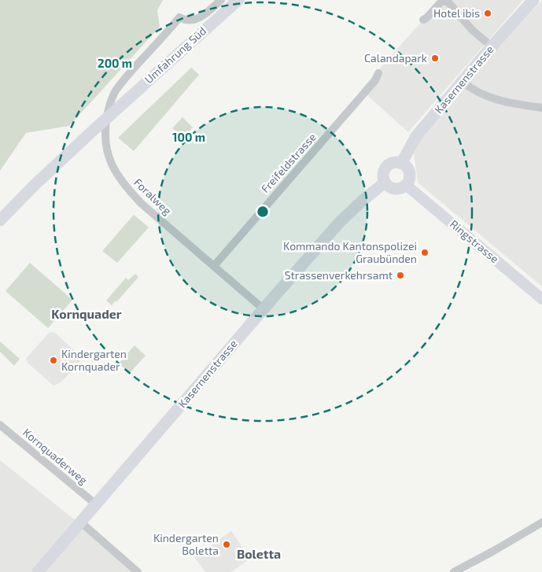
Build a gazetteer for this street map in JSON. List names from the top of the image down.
{
  "streets": {
    "main road": ["Umfahrung Süd", "Kasernenstrasse", "Ringstrasse"],
    "street": ["Freifeldstrasse", "Foralweg", "Kornquaderweg"]
  },
  "crossings": [
    ["Kasernenstrasse", "Foralweg"],
    ["Kasernenstrasse", "Ringstrasse"],
    ["Kasernenstrasse", "Kornquaderweg"],
    ["Freifeldstrasse", "Foralweg"]
  ],
  "districts": ["Kornquader", "Boletta"],
  "places": [
    "Hotel ibis",
    "Calandapark",
    "Kommando Kantonspolizei Graubünden",
    "Strassenverkehrsamt",
    "Kindergarten Kornquader",
    "Kindergarten Boletta"
  ],
  "rings": ["200 m", "100 m"]
}
